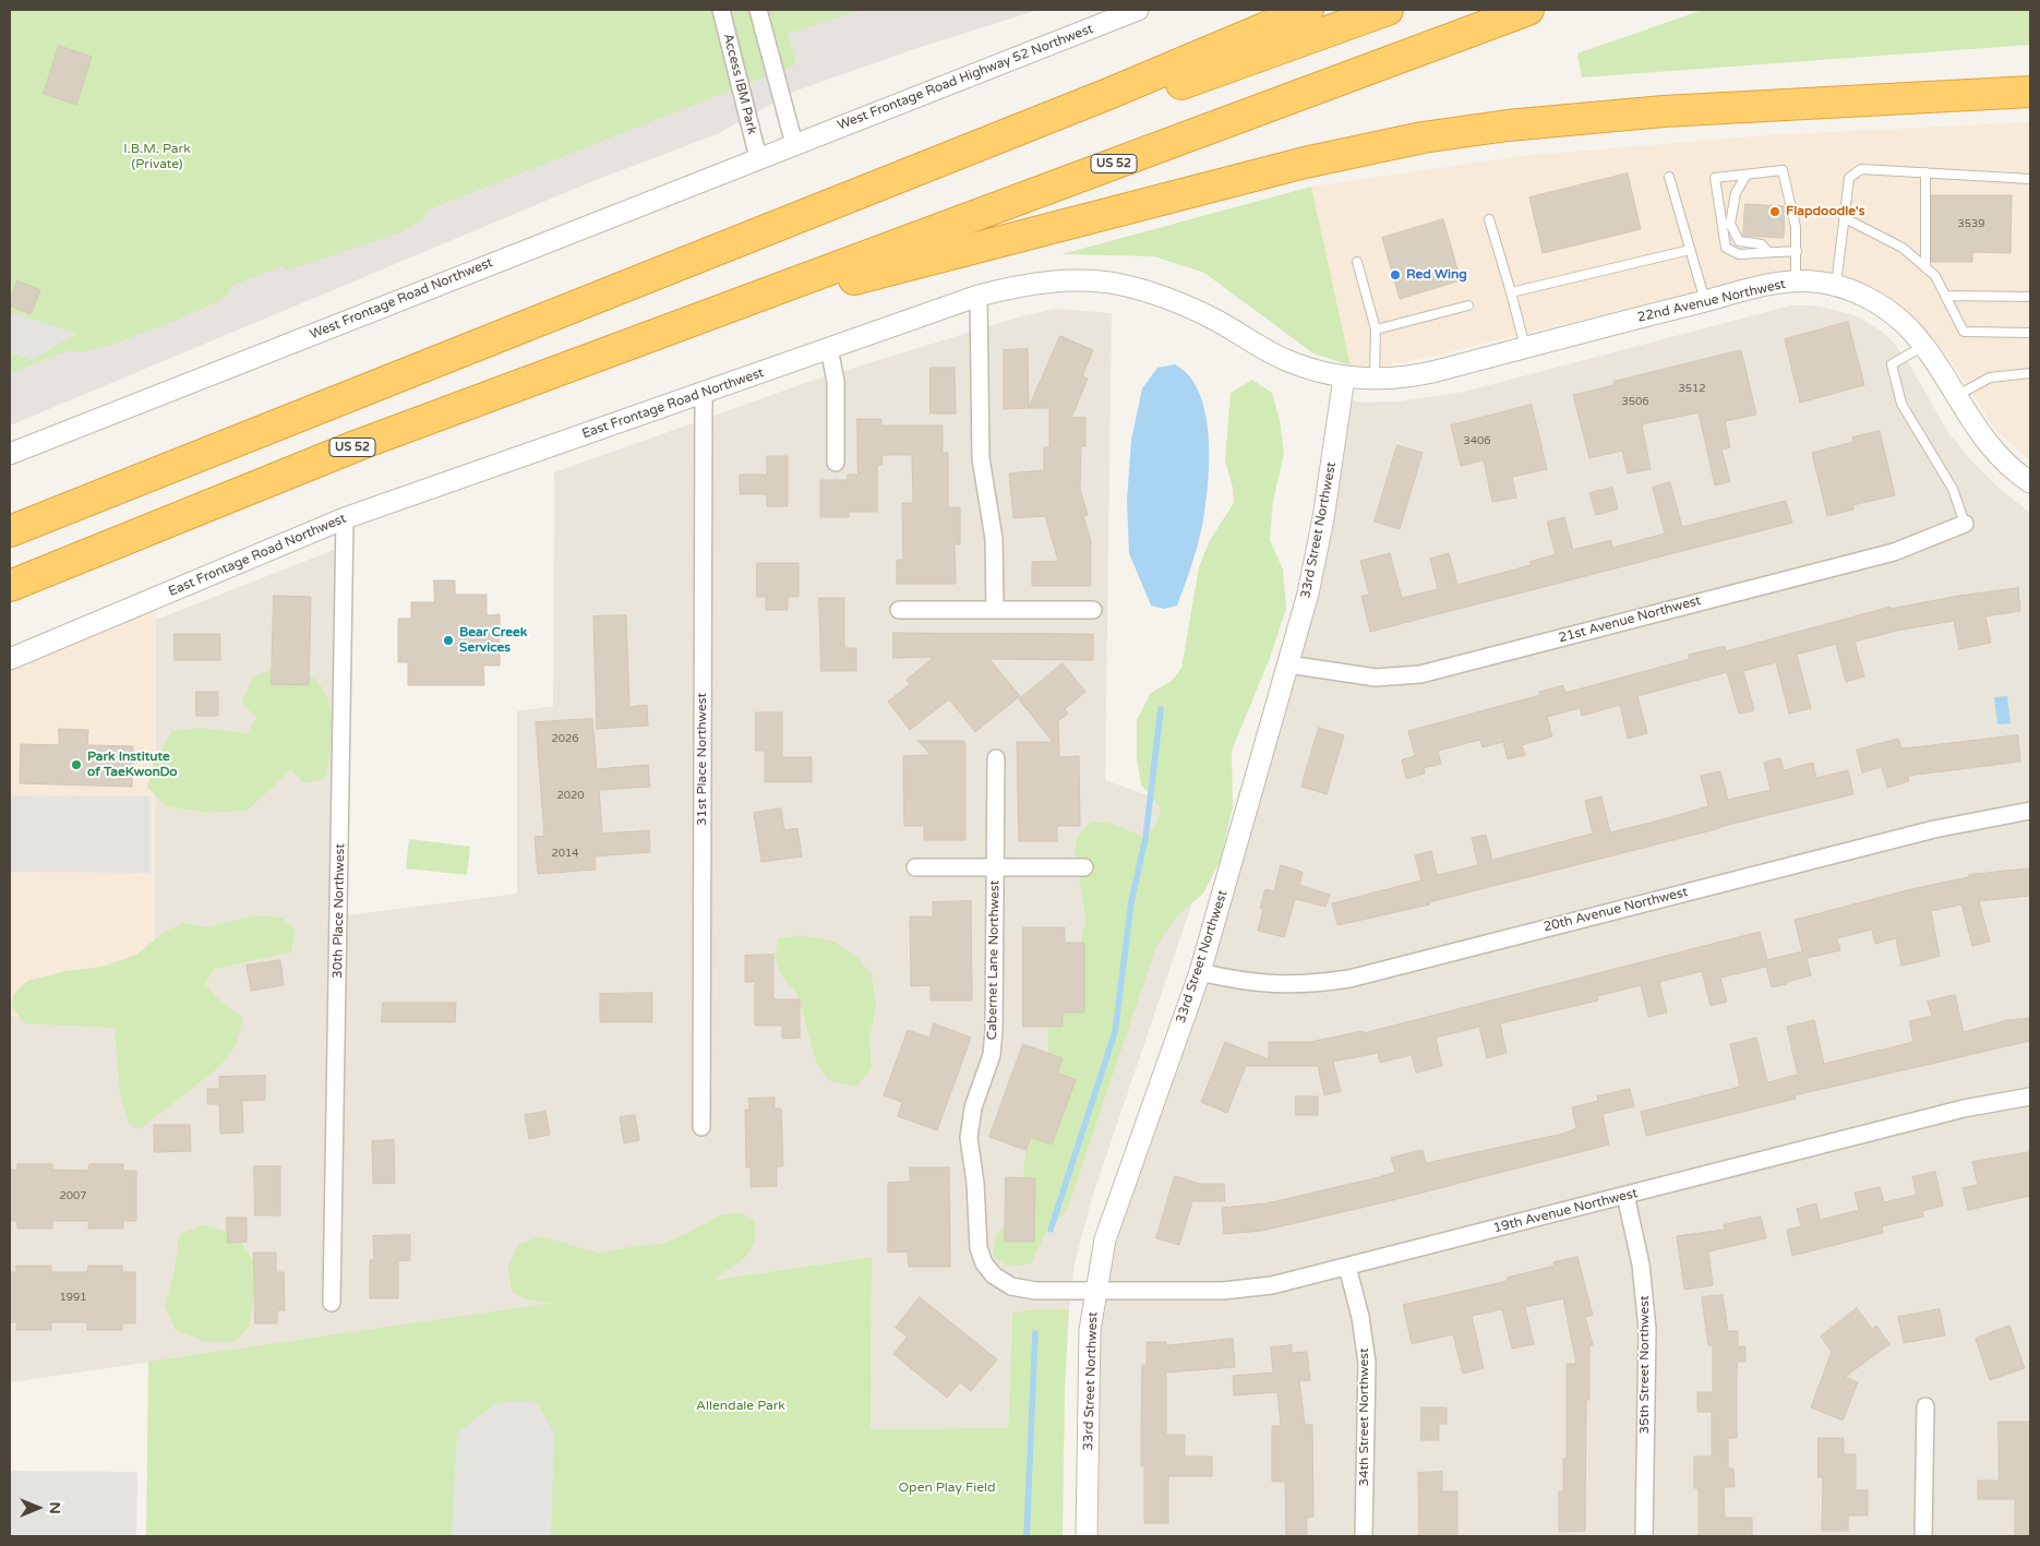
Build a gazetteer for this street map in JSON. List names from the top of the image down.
{
  "streets": {
    "highway": ["US 52"],
    "street": [
      "West Frontage Road Highway 52 Northwest",
      "Access IBM Park",
      "West Frontage Road Northwest",
      "22nd Avenue Northwest",
      "East Frontage Road Northwest",
      "33rd Street Northwest",
      "21st Avenue Northwest",
      "31st Place Northwest",
      "20th Avenue Northwest",
      "30th Place Northwest",
      "Cabernet Lane Northwest",
      "19th Avenue Northwest",
      "35th Street Northwest",
      "34th Street Northwest"
    ]
  },
  "crossings": [
    ["West Frontage Road Highway 52 Northwest", "West Frontage Road Northwest"],
    ["Access IBM Park", "West Frontage Road Northwest"],
    ["22nd Avenue Northwest", "East Frontage Road Northwest"],
    ["22nd Avenue Northwest", "33rd Street Northwest"],
    ["East Frontage Road Northwest", "33rd Street Northwest"],
    ["East Frontage Road Northwest", "31st Place Northwest"],
    ["East Frontage Road Northwest", "30th Place Northwest"],
    ["33rd Street Northwest", "21st Avenue Northwest"],
    ["33rd Street Northwest", "20th Avenue Northwest"],
    ["33rd Street Northwest", "Cabernet Lane Northwest"],
    ["33rd Street Northwest", "19th Avenue Northwest"],
    ["Cabernet Lane Northwest", "19th Avenue Northwest"],
    ["19th Avenue Northwest", "35th Street Northwest"],
    ["19th Avenue Northwest", "34th Street Northwest"]
  ],
  "parks": ["I.B.M. Park (Private)", "Allendale Park", "Open Play Field"],
  "places": [
    "Flapdoodle's",
    "Red Wing",
    "Bear Creek Services",
    "Park Institute of TaeKwonDo"
  ],
  "house_numbers": [
    "3539",
    "3512",
    "3506",
    "3406",
    "2026",
    "2020",
    "2014",
    "2007",
    "1991"
  ],
  "north": "right"
}
